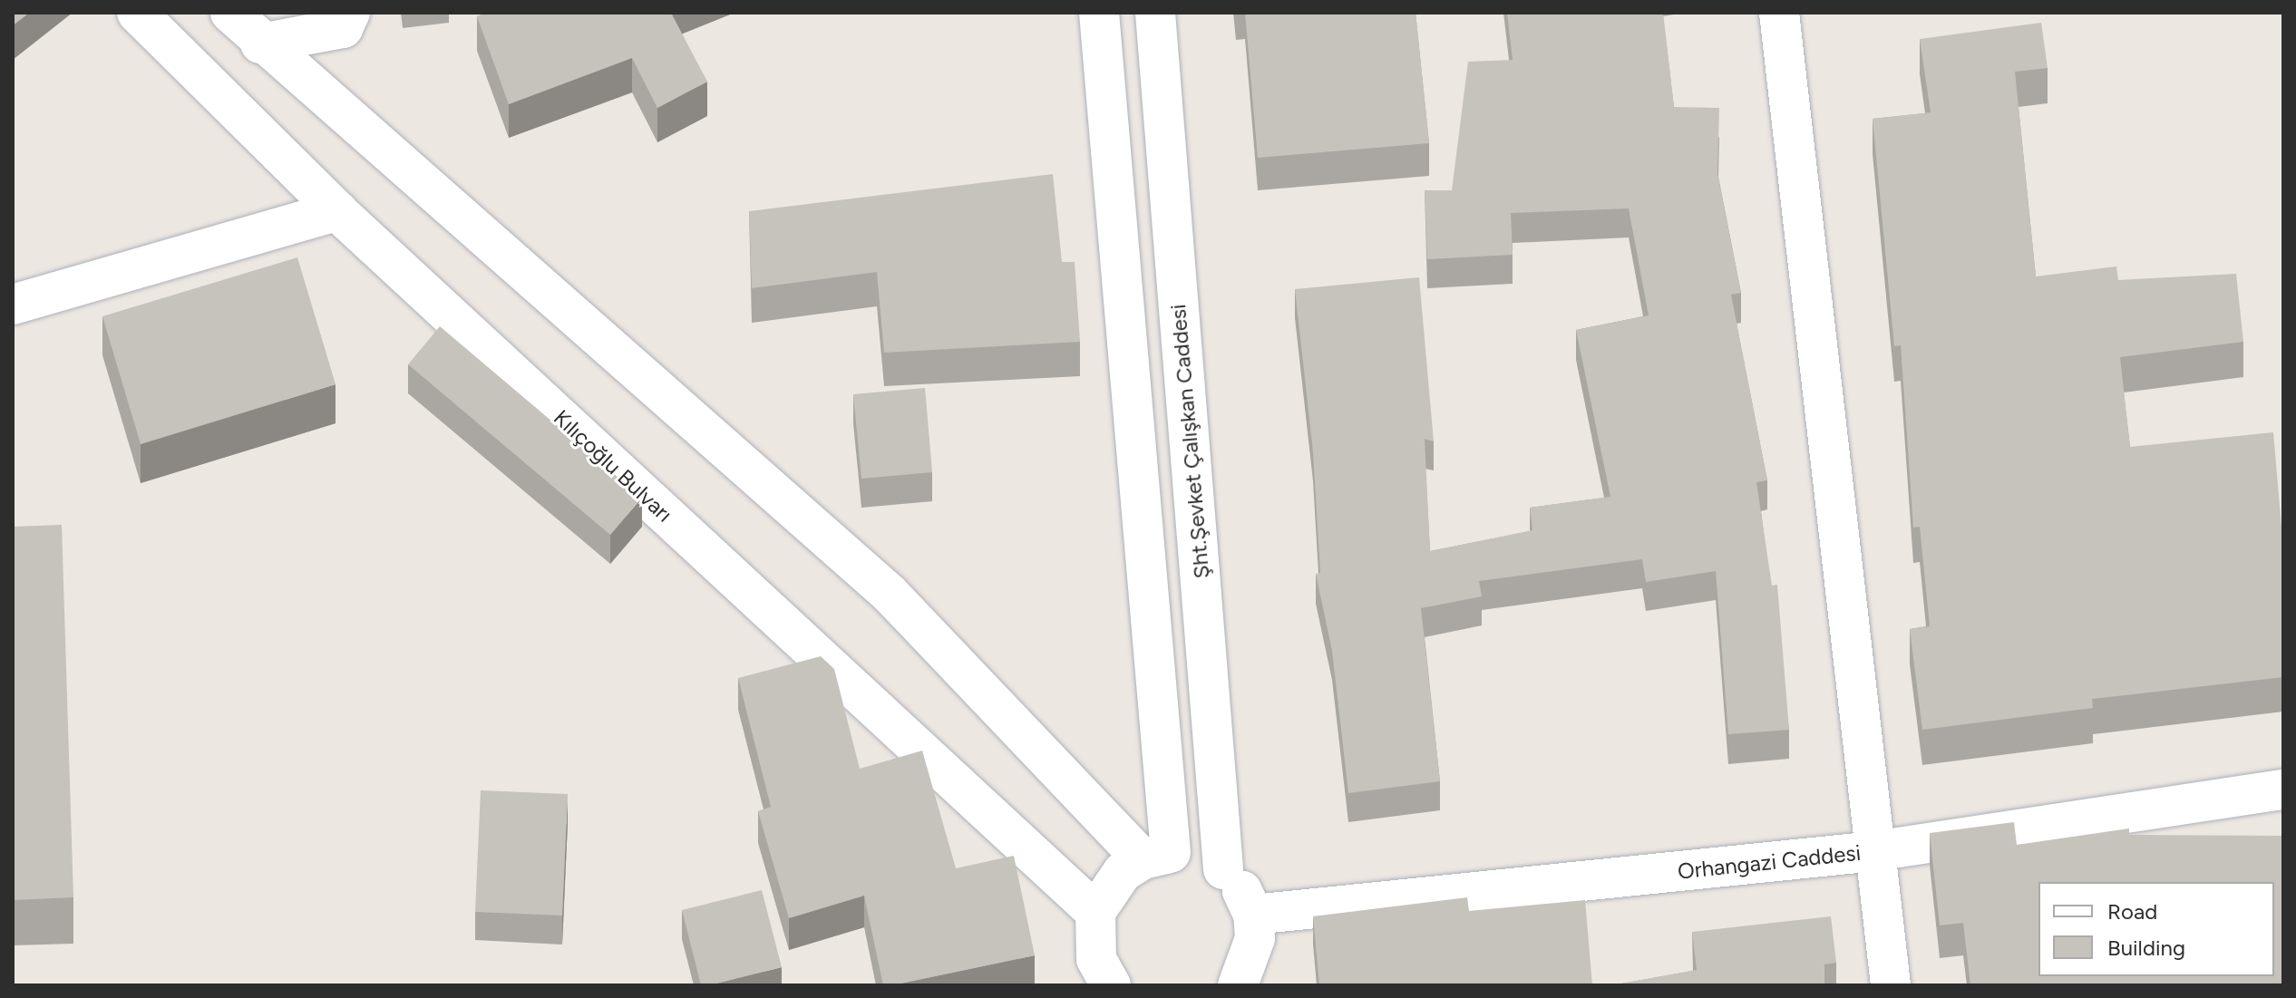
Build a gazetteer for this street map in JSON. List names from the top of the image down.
{
  "streets": {
    "street": ["Şht.Şevket Çalışkan Caddesi", "Kılıçoğlu Bulvarı", "Orhangazi Caddesi"]
  },
  "legend": ["Road", "Building"]
}
